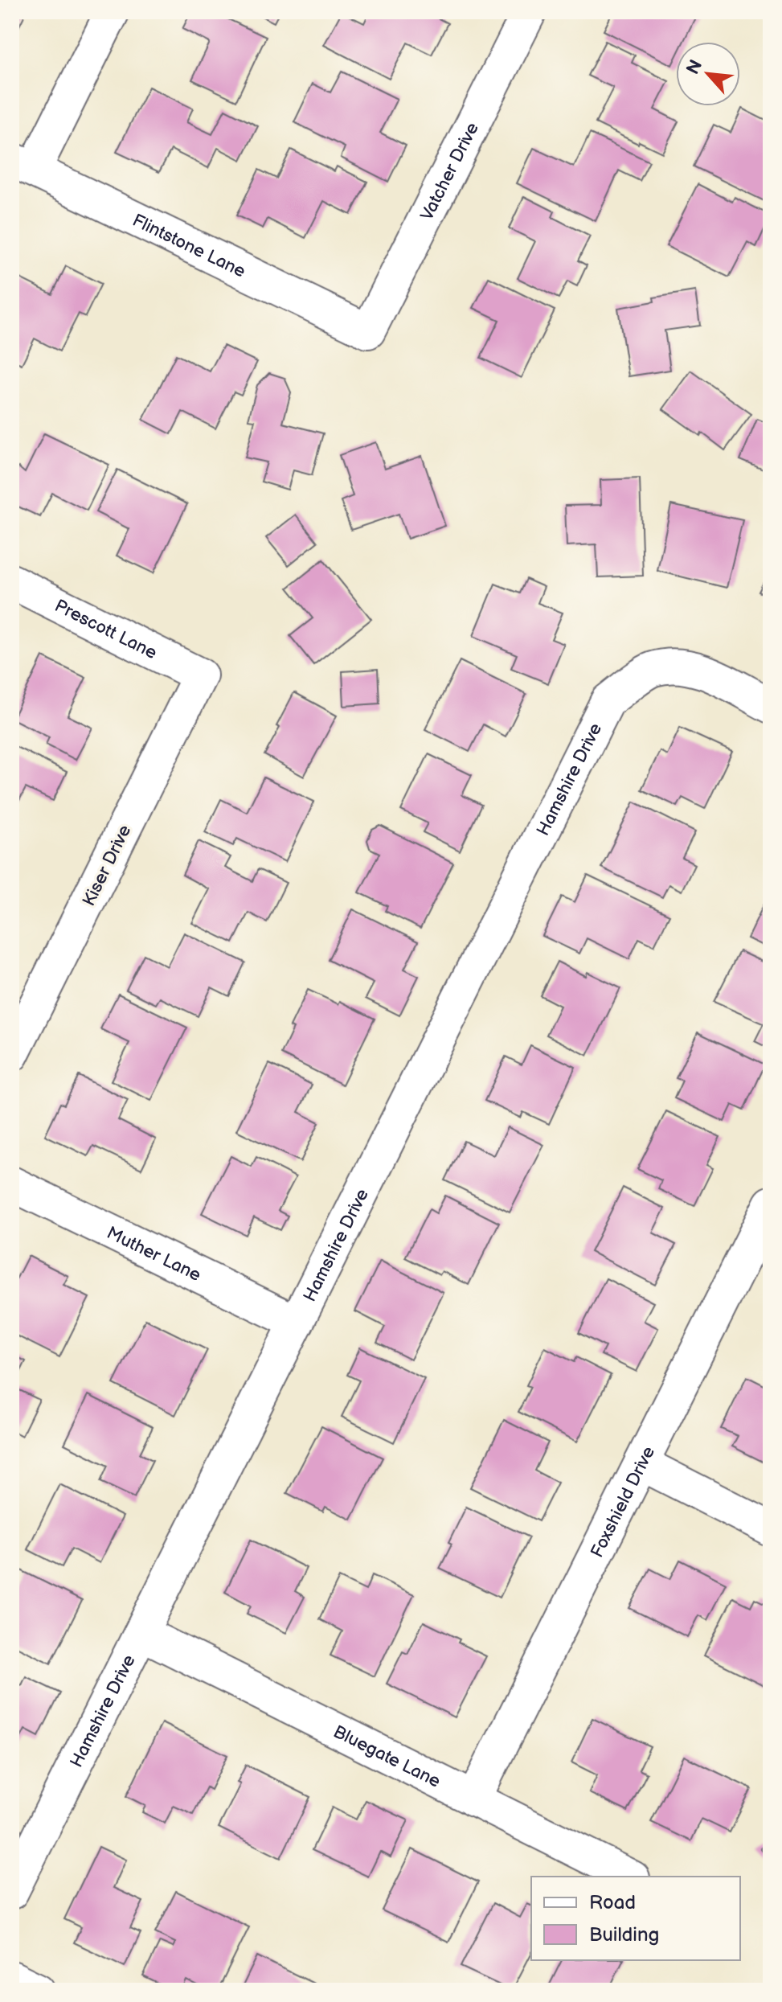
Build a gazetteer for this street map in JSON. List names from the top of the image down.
{
  "streets": {
    "street": [
      "Vatcher Drive",
      "Flintstone Lane",
      "Prescott Lane",
      "Hamshire Drive",
      "Kiser Drive",
      "Muther Lane",
      "Foxshield Drive",
      "Bluegate Lane"
    ]
  },
  "crossings": [
    ["Vatcher Drive", "Flintstone Lane"],
    ["Prescott Lane", "Kiser Drive"],
    ["Hamshire Drive", "Muther Lane"],
    ["Hamshire Drive", "Bluegate Lane"],
    ["Foxshield Drive", "Bluegate Lane"]
  ],
  "legend": ["Road", "Building"],
  "north": "top left"
}
